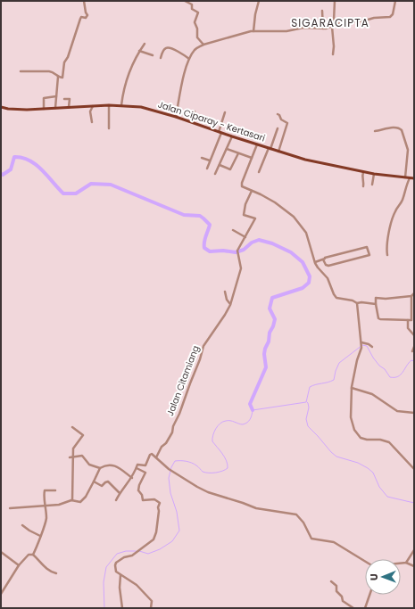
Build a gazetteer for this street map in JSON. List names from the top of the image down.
{
  "streets": {
    "main road": ["Jalan Ciparay - Kertasari"],
    "street": ["Jalan Citamiang"]
  },
  "districts": ["SIGARACIPTA"],
  "north": "left"
}
